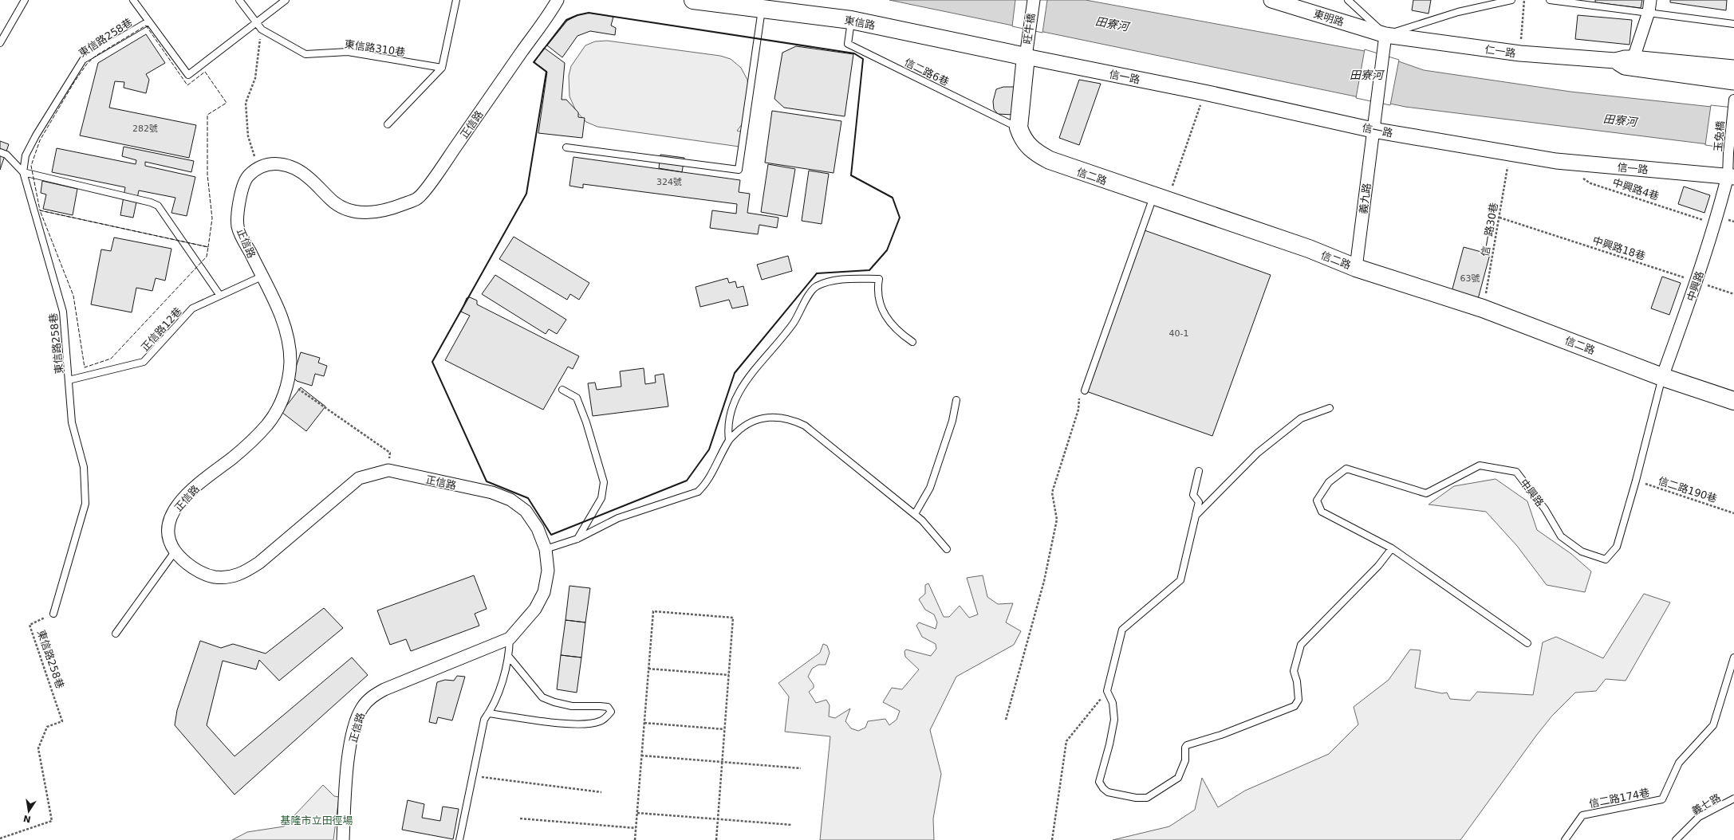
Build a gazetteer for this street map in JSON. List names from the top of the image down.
{
  "streets": {
    "main road": ["東信路", "信二路"],
    "street": [
      "東明路",
      "旺牛橋",
      "仁一路",
      "信一路",
      "正信路",
      "玉兔橋",
      "義九路",
      "中興路"
    ],
    "lane": [
      "東信路258巷",
      "東信路310巷",
      "信二路6巷",
      "正信路12巷",
      "信二路174巷",
      "義七路"
    ],
    "path": [
      "中興路4巷",
      "信一路30巷",
      "中興路18巷",
      "信二路190巷"
    ]
  },
  "crossings": [
    ["東明路", "仁一路"],
    ["東明路", "義九路"],
    ["東信路", "旺牛橋"],
    ["東信路", "信二路6巷"],
    ["東信路", "信一路"],
    ["東信路", "信二路"],
    ["旺牛橋", "信一路"],
    ["旺牛橋", "信二路"],
    ["東信路258巷", "正信路12巷"],
    ["仁一路", "義九路"],
    ["信二路6巷", "信二路"],
    ["信一路", "玉兔橋"],
    ["信一路", "信二路"],
    ["信一路", "義九路"],
    ["信一路", "信一路30巷"],
    ["信一路", "中興路"],
    ["正信路", "正信路12巷"],
    ["玉兔橋", "中興路"],
    ["信二路", "義九路"],
    ["信二路", "信一路30巷"],
    ["信二路", "中興路"],
    ["中興路4巷", "中興路"],
    ["信一路30巷", "中興路18巷"],
    ["中興路18巷", "中興路"],
    ["中興路", "信二路190巷"]
  ],
  "water": ["田寮河"],
  "parks": ["基隆市立田徑場"],
  "house_numbers": [
    "282號",
    "324號",
    "63號",
    "40-1"
  ],
  "north": "bottom"
}
